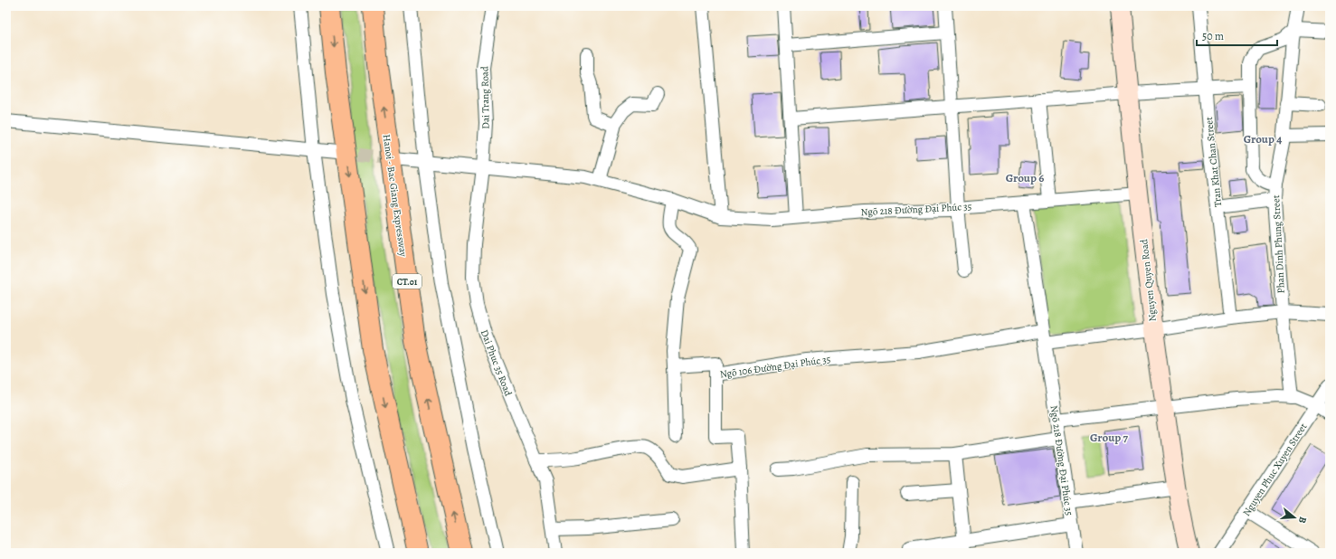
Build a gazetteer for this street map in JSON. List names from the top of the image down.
{
  "streets": {
    "highway": ["Hanoi - Bac Giang Expressway", "CT.01"],
    "street": [
      "Dai Trang Road",
      "Tran Khat Chan Street",
      "Ngõ 218 Đường Đại Phúc 35",
      "Phan Dinh Phung Street",
      "Nguyen Quyen Road",
      "Dai Phuc 35 Road",
      "Ngõ 106 Đường Đại Phúc 35",
      "Nguyen Phuc Xuyen Street"
    ]
  },
  "crossings": [
    ["Dai Trang Road", "Ngõ 218 Đường Đại Phúc 35"],
    ["Dai Trang Road", "Dai Phuc 35 Road"],
    ["Tran Khat Chan Street", "Ngõ 106 Đường Đại Phúc 35"],
    ["Ngõ 218 Đường Đại Phúc 35", "Dai Phuc 35 Road"],
    ["Ngõ 218 Đường Đại Phúc 35", "Ngõ 106 Đường Đại Phúc 35"],
    ["Phan Dinh Phung Street", "Ngõ 106 Đường Đại Phúc 35"],
    ["Nguyen Quyen Road", "Ngõ 106 Đường Đại Phúc 35"]
  ],
  "districts": ["Group 4", "Group 6", "Group 7"],
  "scale_bar": "50 m",
  "north": "right"
}
